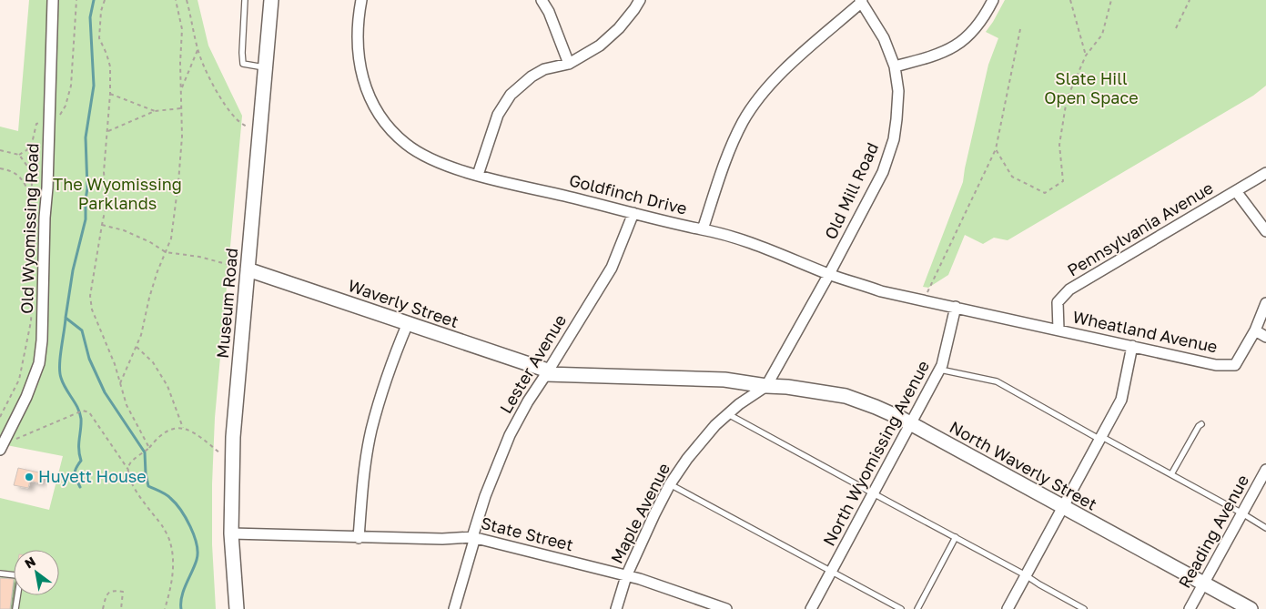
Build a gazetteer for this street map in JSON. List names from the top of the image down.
{
  "streets": {
    "street": [
      "Old Mill Road",
      "Goldfinch Drive",
      "Old Wyomissing Road",
      "Pennsylvania Avenue",
      "Museum Road",
      "Waverly Street",
      "Wheatland Avenue",
      "Lester Avenue",
      "North Wyomissing Avenue",
      "North Waverly Street",
      "Maple Avenue",
      "Reading Avenue",
      "State Street"
    ]
  },
  "crossings": [
    ["Old Mill Road", "Goldfinch Drive"],
    ["Old Mill Road", "Waverly Street"],
    ["Old Mill Road", "North Waverly Street"],
    ["Old Mill Road", "Maple Avenue"],
    ["Goldfinch Drive", "Wheatland Avenue"],
    ["Goldfinch Drive", "Lester Avenue"],
    ["Goldfinch Drive", "North Wyomissing Avenue"],
    ["Pennsylvania Avenue", "Wheatland Avenue"],
    ["Museum Road", "Waverly Street"],
    ["Museum Road", "State Street"],
    ["Waverly Street", "Lester Avenue"],
    ["Waverly Street", "North Waverly Street"],
    ["Waverly Street", "Maple Avenue"],
    ["Lester Avenue", "State Street"],
    ["North Wyomissing Avenue", "North Waverly Street"],
    ["North Waverly Street", "Maple Avenue"],
    ["North Waverly Street", "Reading Avenue"],
    ["Maple Avenue", "State Street"]
  ],
  "parks": ["Slate Hill Open Space", "The Wyomissing Parklands"],
  "places": ["Huyett House"],
  "north": "top left"
}
